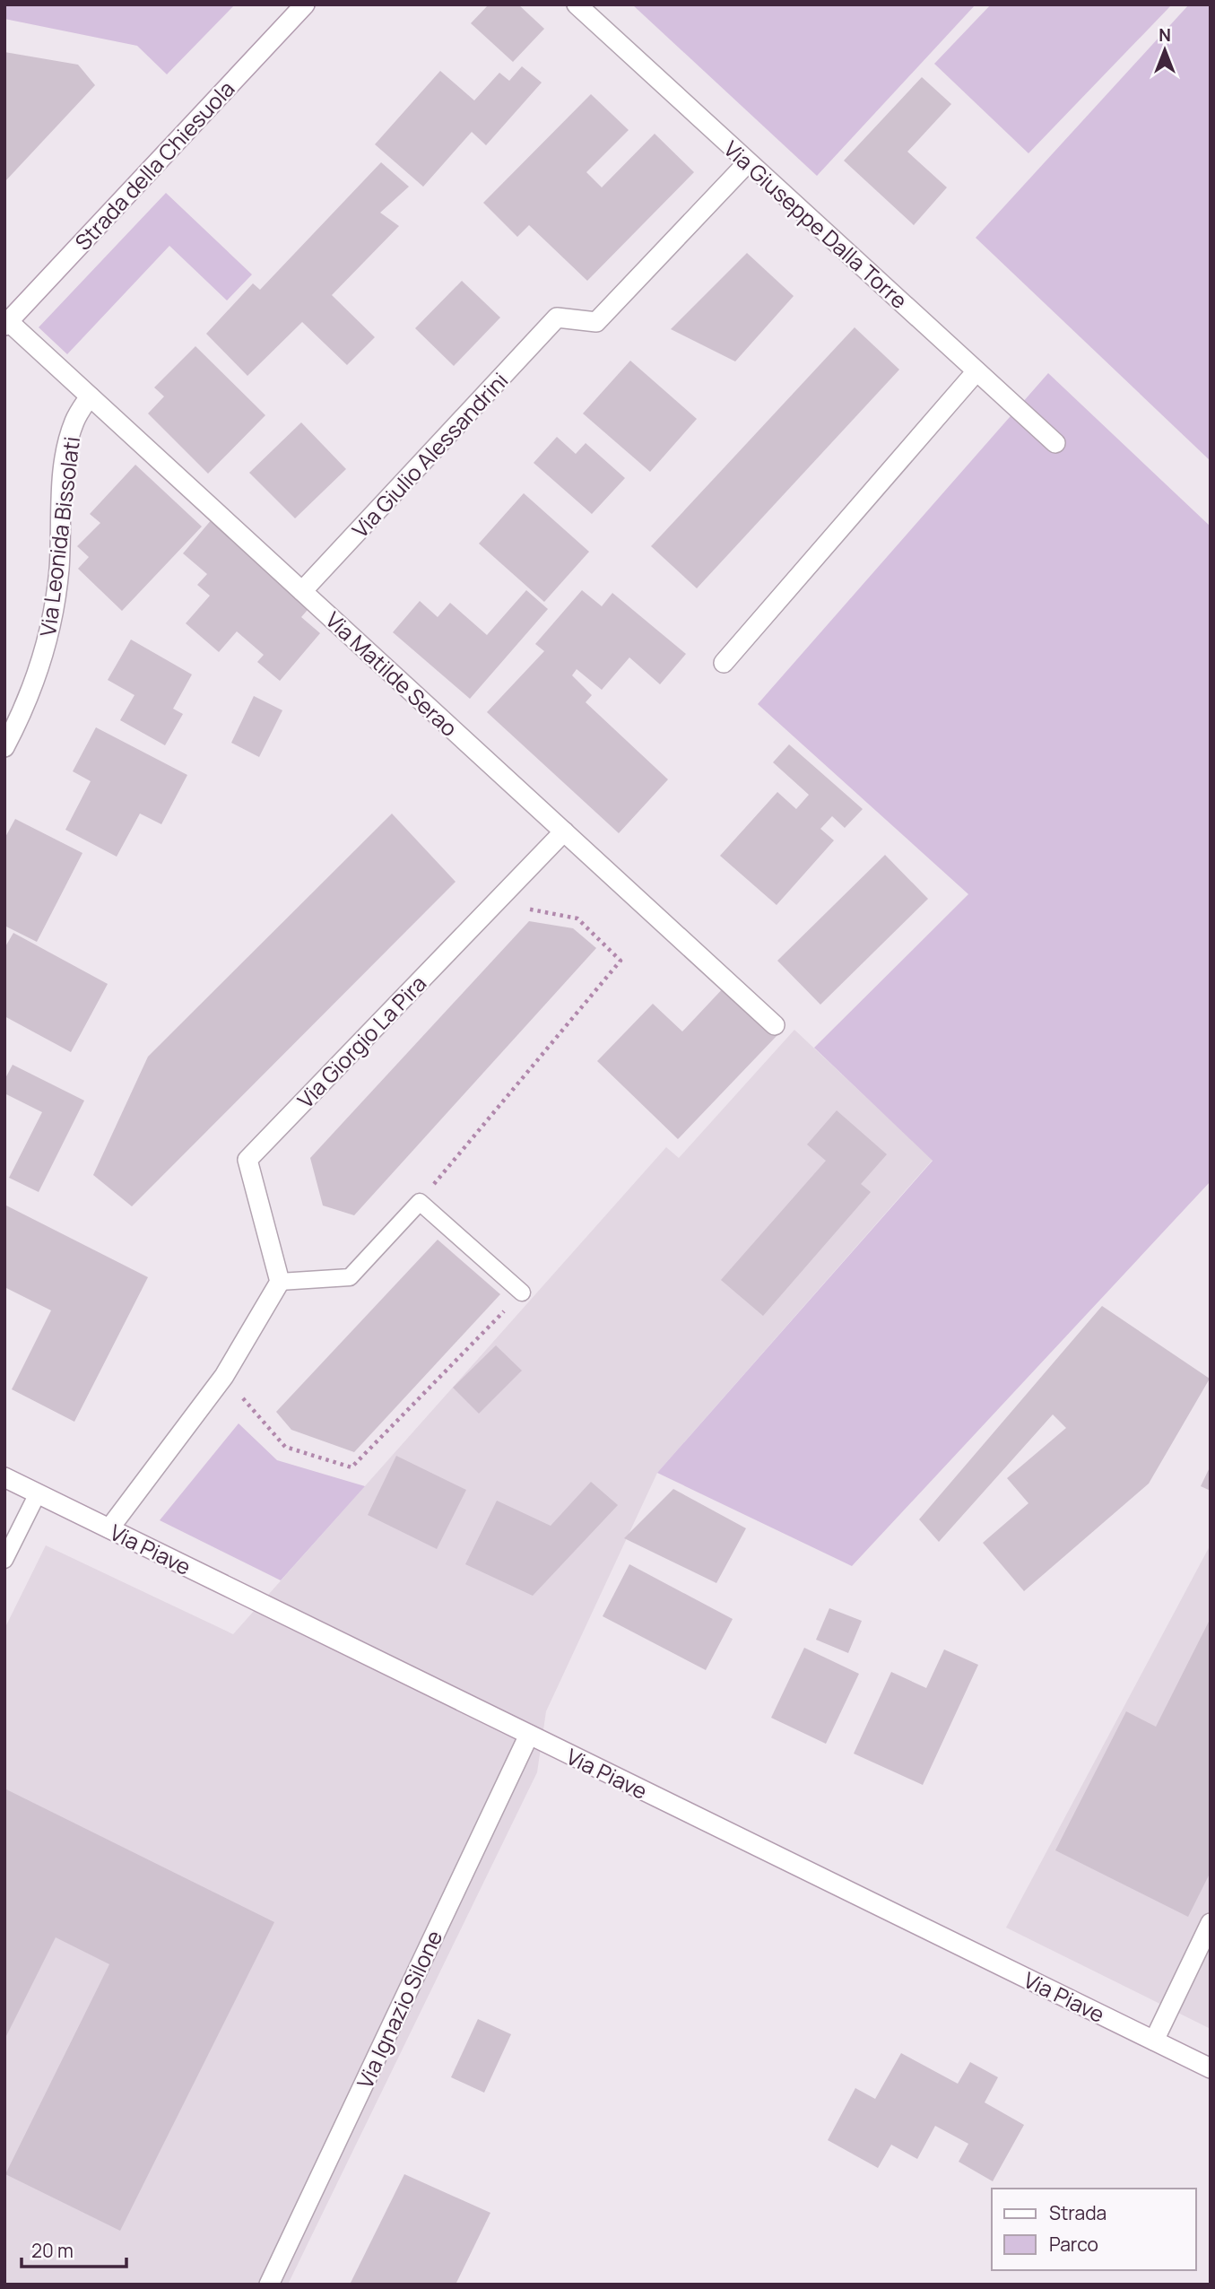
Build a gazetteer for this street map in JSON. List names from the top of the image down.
{
  "streets": {
    "street": [
      "Strada della Chiesuola",
      "Via Giuseppe Dalla Torre",
      "Via Giulio Alessandrini",
      "Via Leonida Bissolati",
      "Via Matilde Serao",
      "Via Giorgio La Pira",
      "Via Piave",
      "Via Ignazio Silone"
    ]
  },
  "crossings": [
    ["Strada della Chiesuola", "Via Matilde Serao"],
    ["Via Giuseppe Dalla Torre", "Via Giulio Alessandrini"],
    ["Via Giulio Alessandrini", "Via Matilde Serao"],
    ["Via Leonida Bissolati", "Via Matilde Serao"],
    ["Via Matilde Serao", "Via Giorgio La Pira"],
    ["Via Piave", "Via Ignazio Silone"]
  ],
  "legend": ["Strada", "Parco"],
  "scale_bar": "20 m",
  "north": "top"
}
